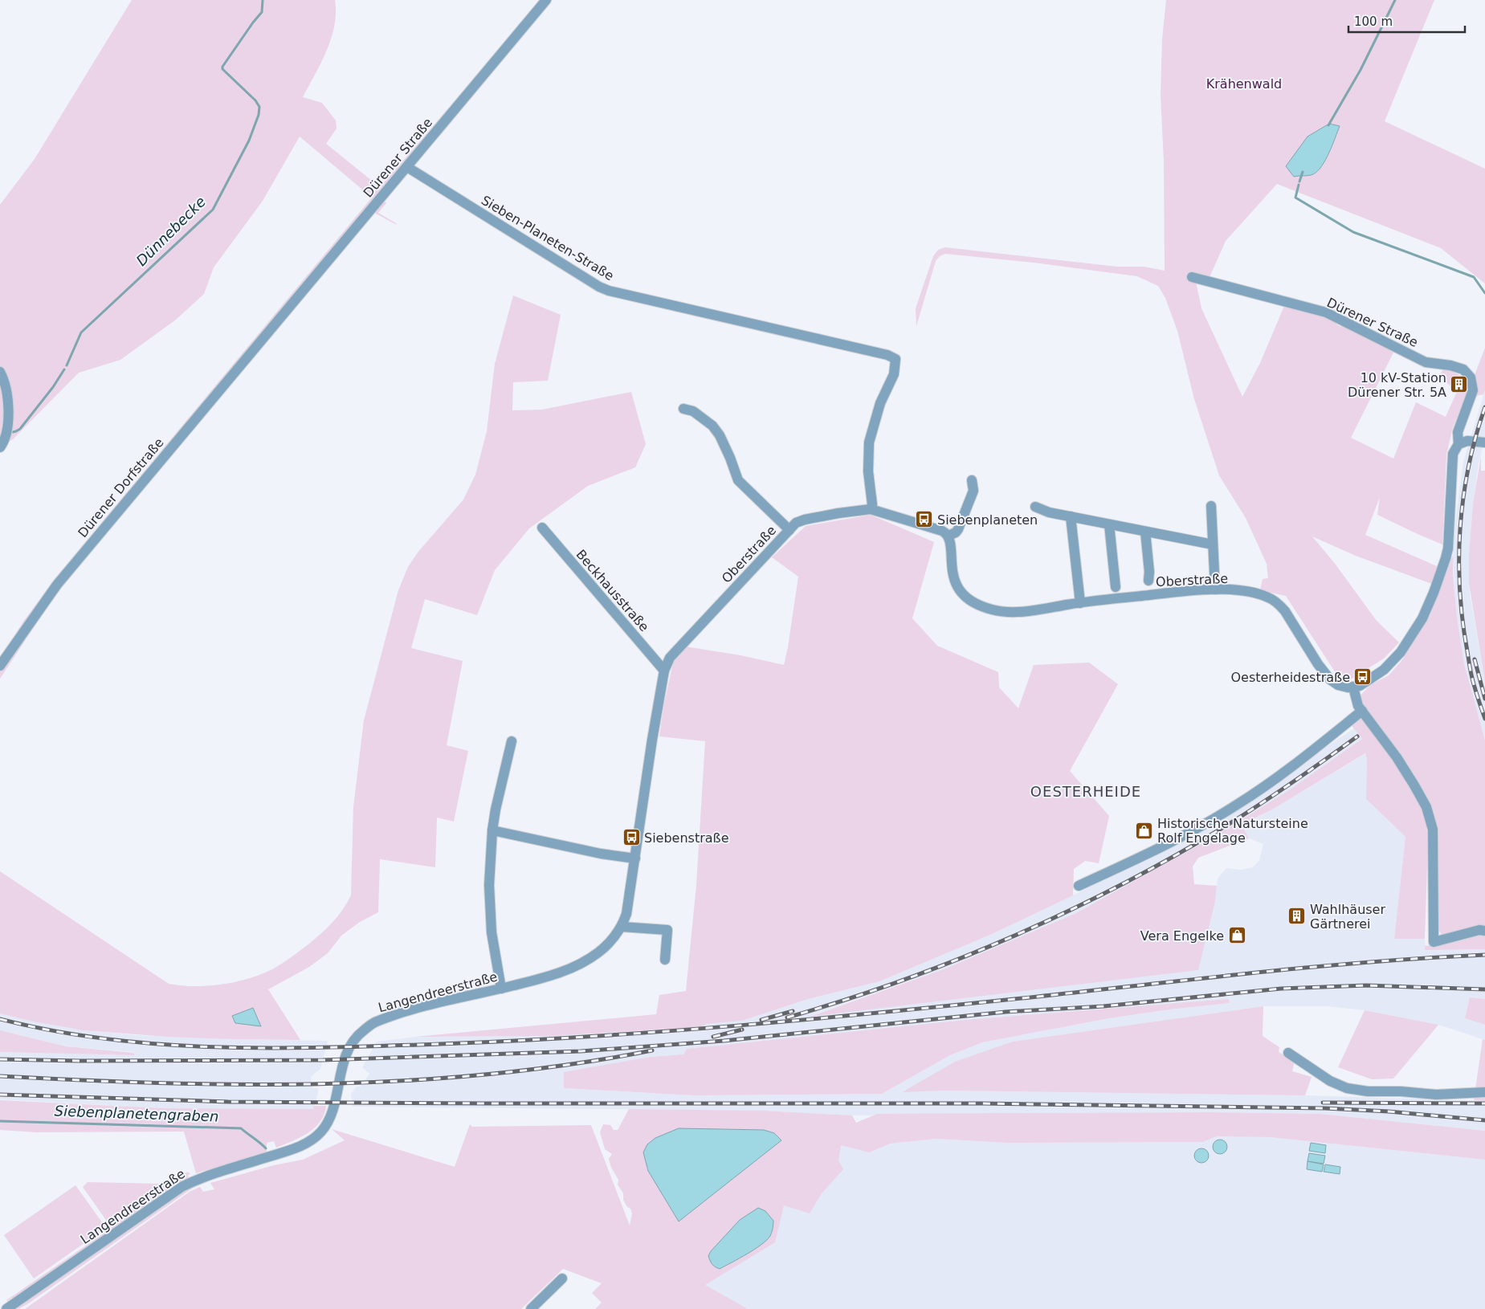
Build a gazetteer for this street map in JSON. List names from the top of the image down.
{
  "streets": {
    "street": [
      "Dürener Straße",
      "Sieben-Planeten-Straße",
      "Dürener Dorfstraße",
      "Oberstraße",
      "Beckhausstraße",
      "Langendreerstraße"
    ]
  },
  "crossings": [
    ["Dürener Straße", "Sieben-Planeten-Straße"],
    ["Dürener Straße", "Dürener Dorfstraße"],
    ["Sieben-Planeten-Straße", "Oberstraße"],
    ["Oberstraße", "Beckhausstraße"],
    ["Oberstraße", "Langendreerstraße"]
  ],
  "districts": ["OESTERHEIDE"],
  "water": ["Dünnebecke", "Siebenplanetengraben"],
  "parks": ["Krähenwald"],
  "places": {
    "building": ["10 kV-Station Dürener Str. 5A", "Wahlhäuser Gärtnerei"],
    "bus stop": ["Siebenplaneten", "Oesterheidestraße", "Siebenstraße"],
    "shop": ["Historische Natursteine Rolf Engelage", "Vera Engelke"]
  },
  "scale_bar": "100 m"
}
